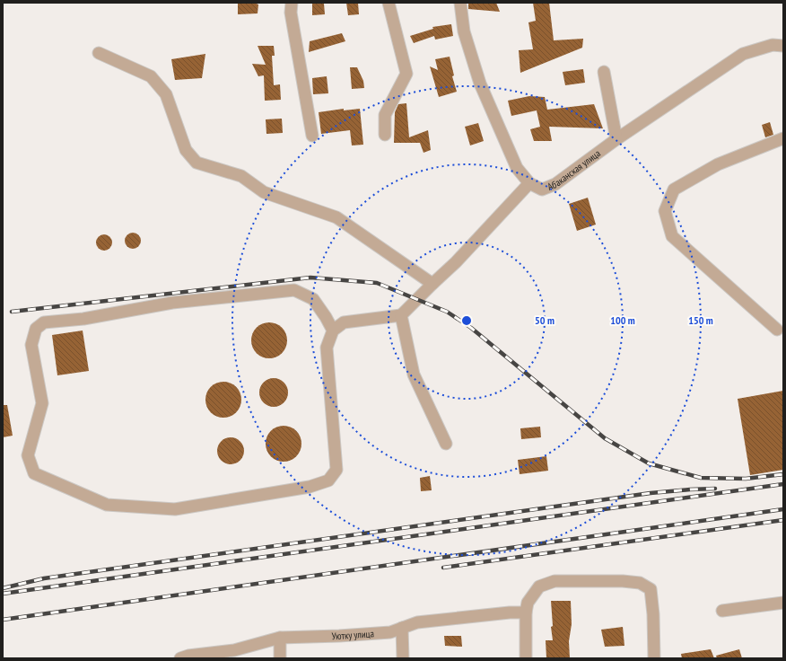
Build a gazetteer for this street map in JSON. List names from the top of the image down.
{
  "streets": {
    "street": ["Абаканская улица", "Уютку улица"]
  },
  "rings": ["50 m", "100 m", "150 m"]
}
